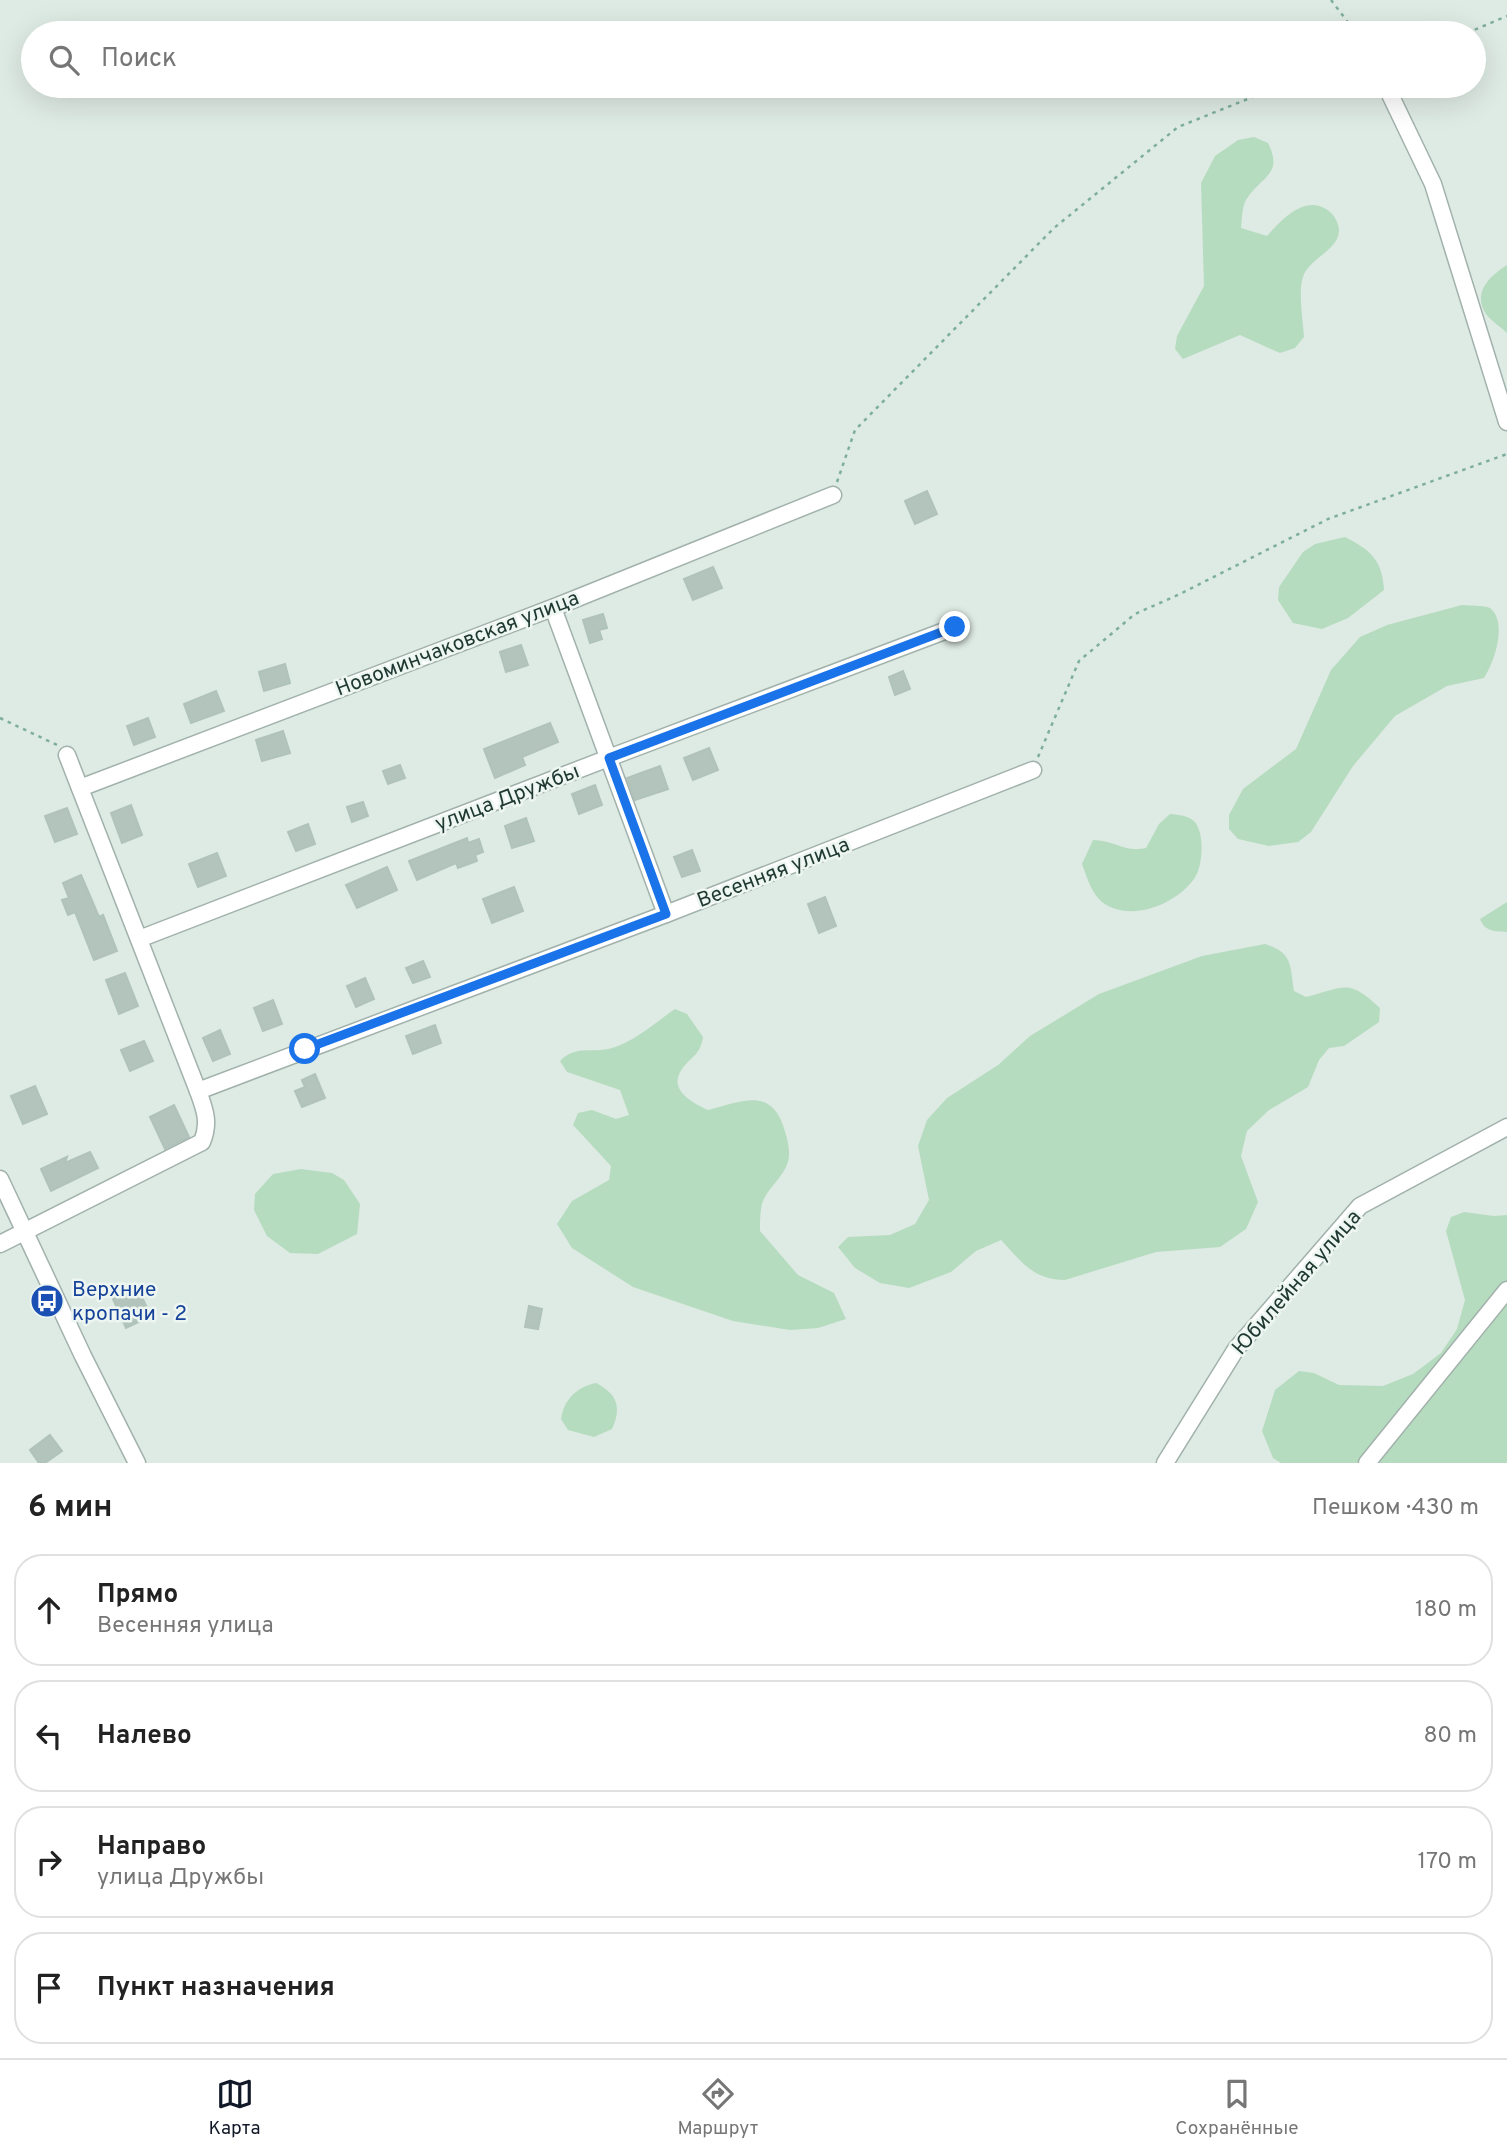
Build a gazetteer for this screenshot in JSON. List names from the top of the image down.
{
  "streets": {
    "street": [
      "Новоминчаковская улица",
      "улица Дружбы",
      "Весенняя улица",
      "Юбилейная улица"
    ]
  },
  "places": {
    "bus stop": ["Верхние кропачи - 2"]
  },
  "page": {
    "search": "Поиск",
    "heading": ["6 мин", "Пешком · 430 m"],
    "list": [
      ["Прямо", "Весенняя улица", "180 m"],
      ["Налево", "80 m"],
      ["Направо", "улица Дружбы", "170 m"],
      "Пункт назначения"
    ],
    "nav": ["Карта", "Маршрут", "Сохранённые"]
  }
}
